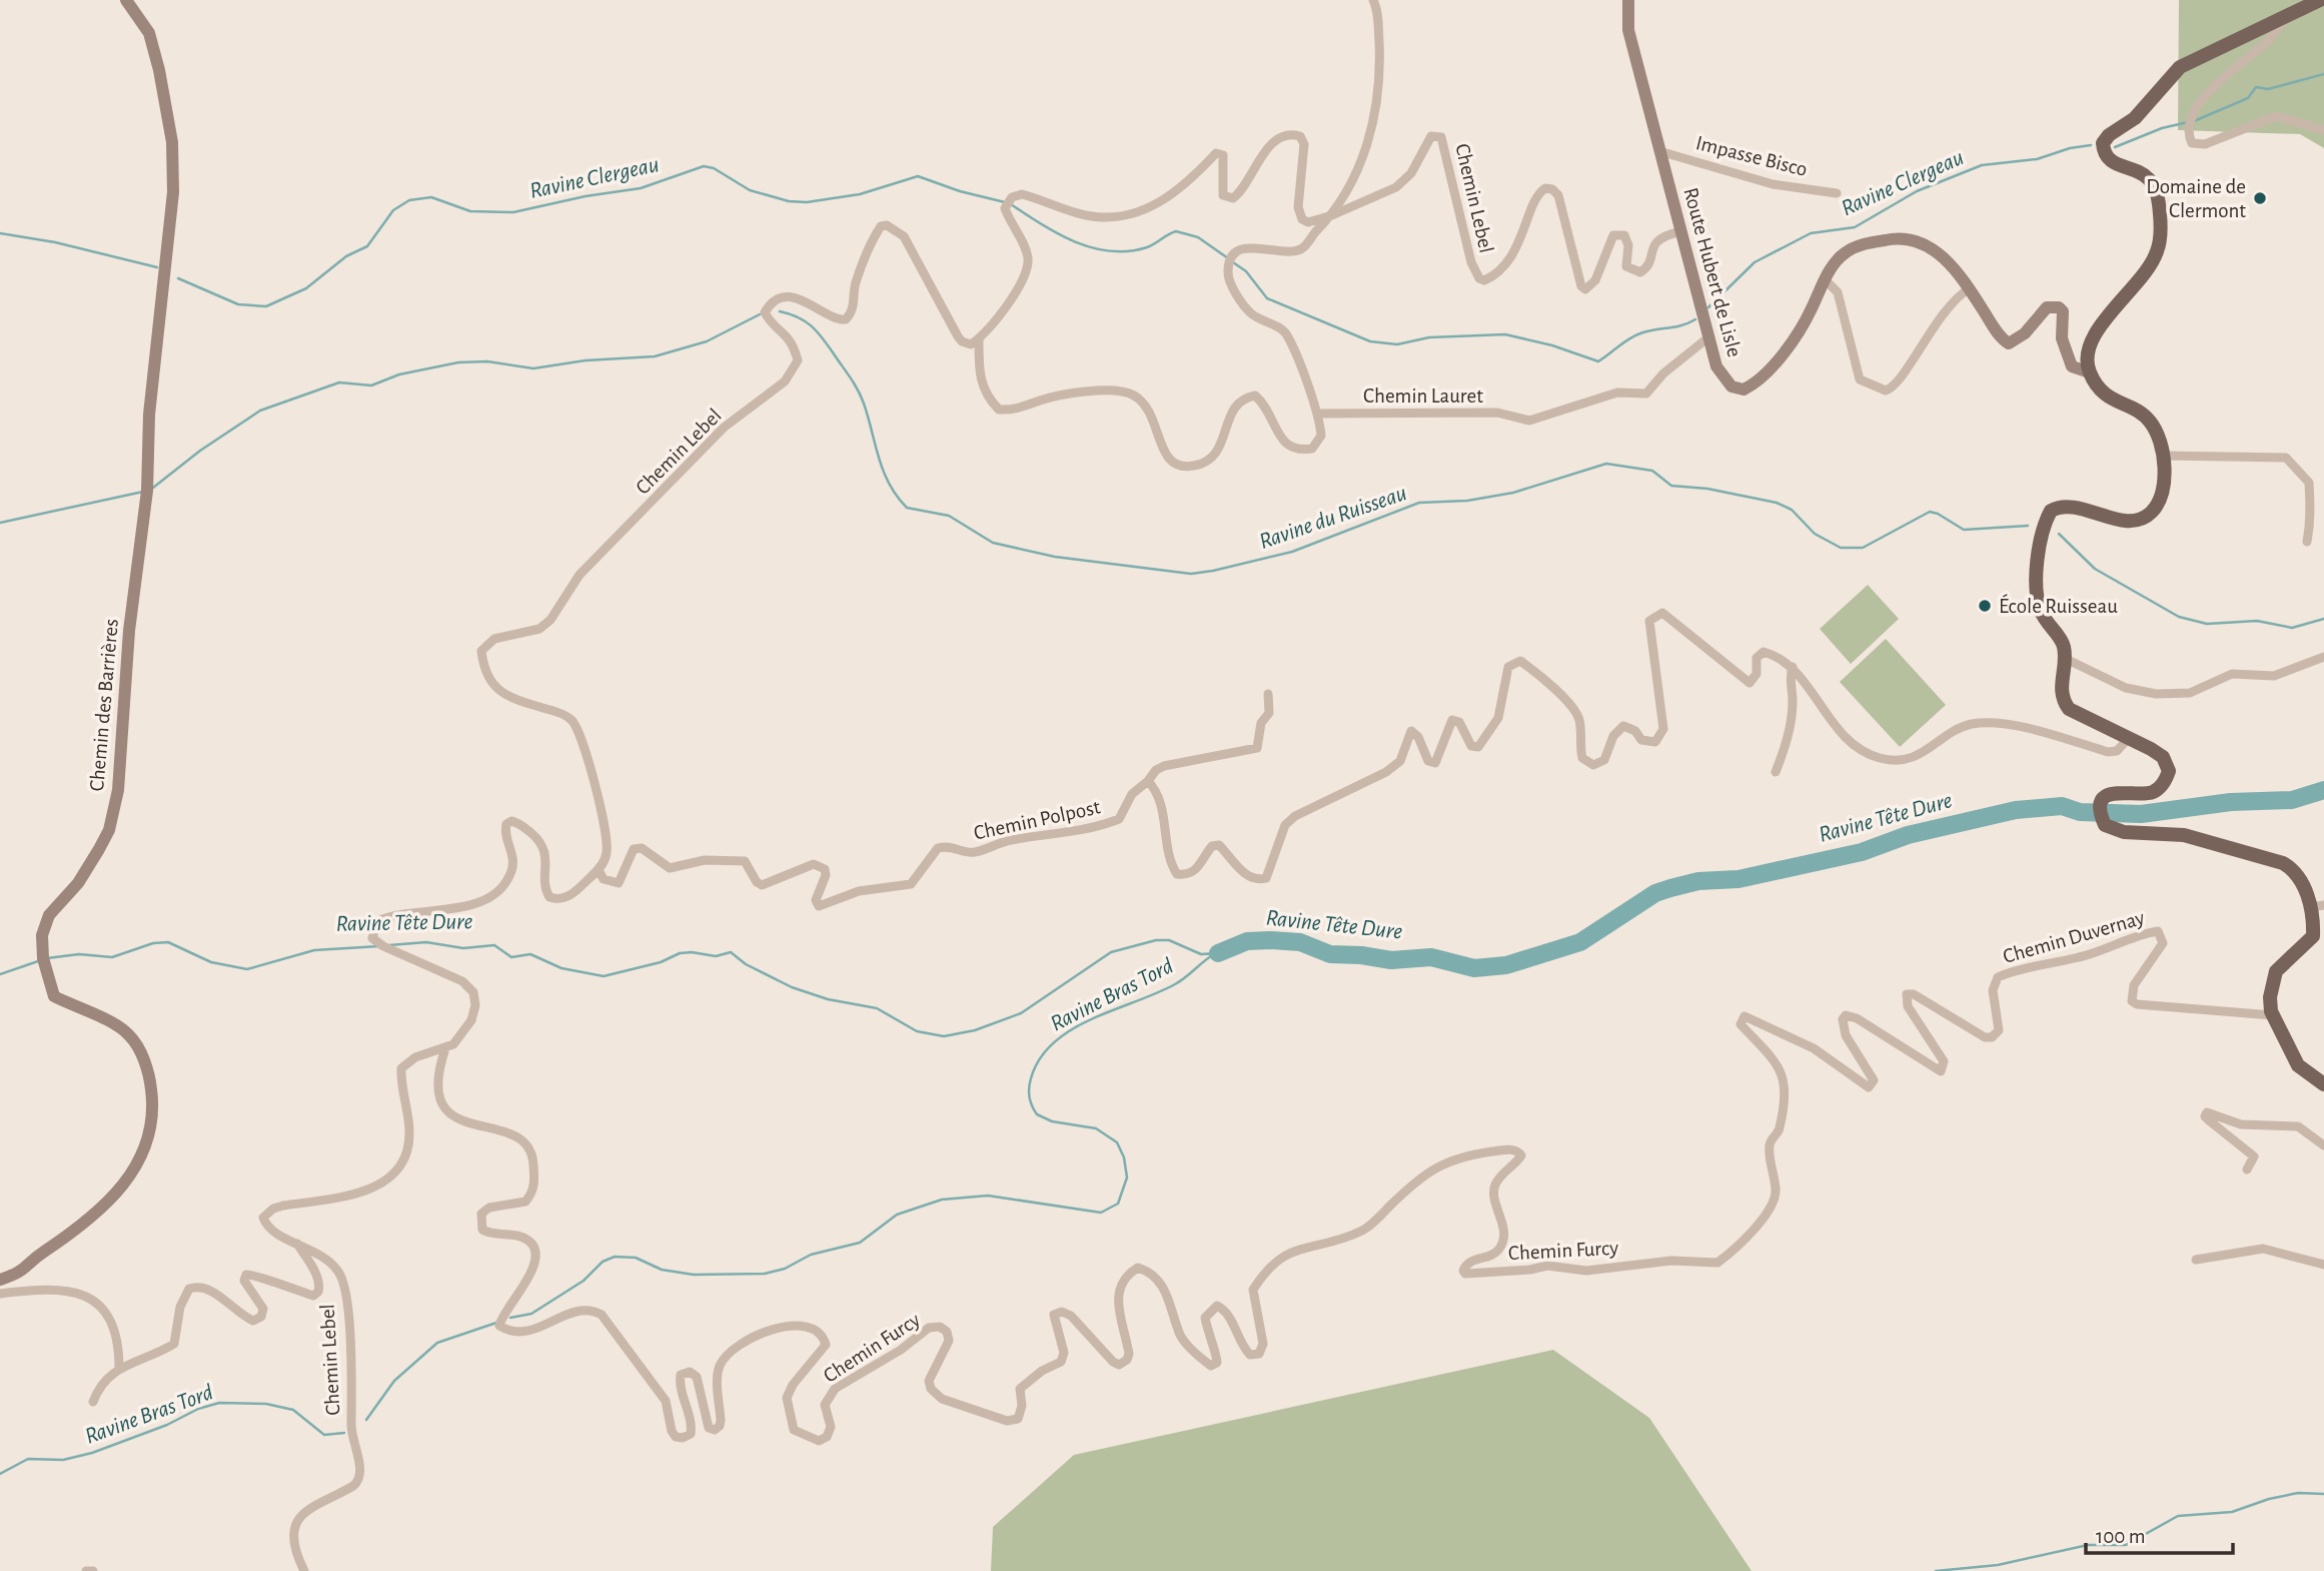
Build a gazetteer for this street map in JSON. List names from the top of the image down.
{
  "streets": {
    "street": [
      "Impasse Bisco",
      "Chemin Lebel",
      "Route Hubert de Lisle",
      "Chemin Lauret",
      "Chemin des Barrières",
      "Chemin Polpost",
      "Chemin Duvernay",
      "Chemin Furcy"
    ]
  },
  "crossings": [
    ["Impasse Bisco", "Route Hubert de Lisle"],
    ["Chemin Lebel", "Route Hubert de Lisle"],
    ["Chemin Lebel", "Chemin Polpost"],
    ["Chemin Lebel", "Chemin Furcy"],
    ["Route Hubert de Lisle", "Chemin Lauret"],
    ["Chemin Duvernay", "Chemin Furcy"]
  ],
  "water": [
    "Ravine Clergeau",
    "Ravine du Ruisseau",
    "Ravine Tête Dure",
    "Ravine Bras Tord"
  ],
  "places": ["Domaine de Clermont", "École Ruisseau"],
  "scale_bar": "100 m"
}
